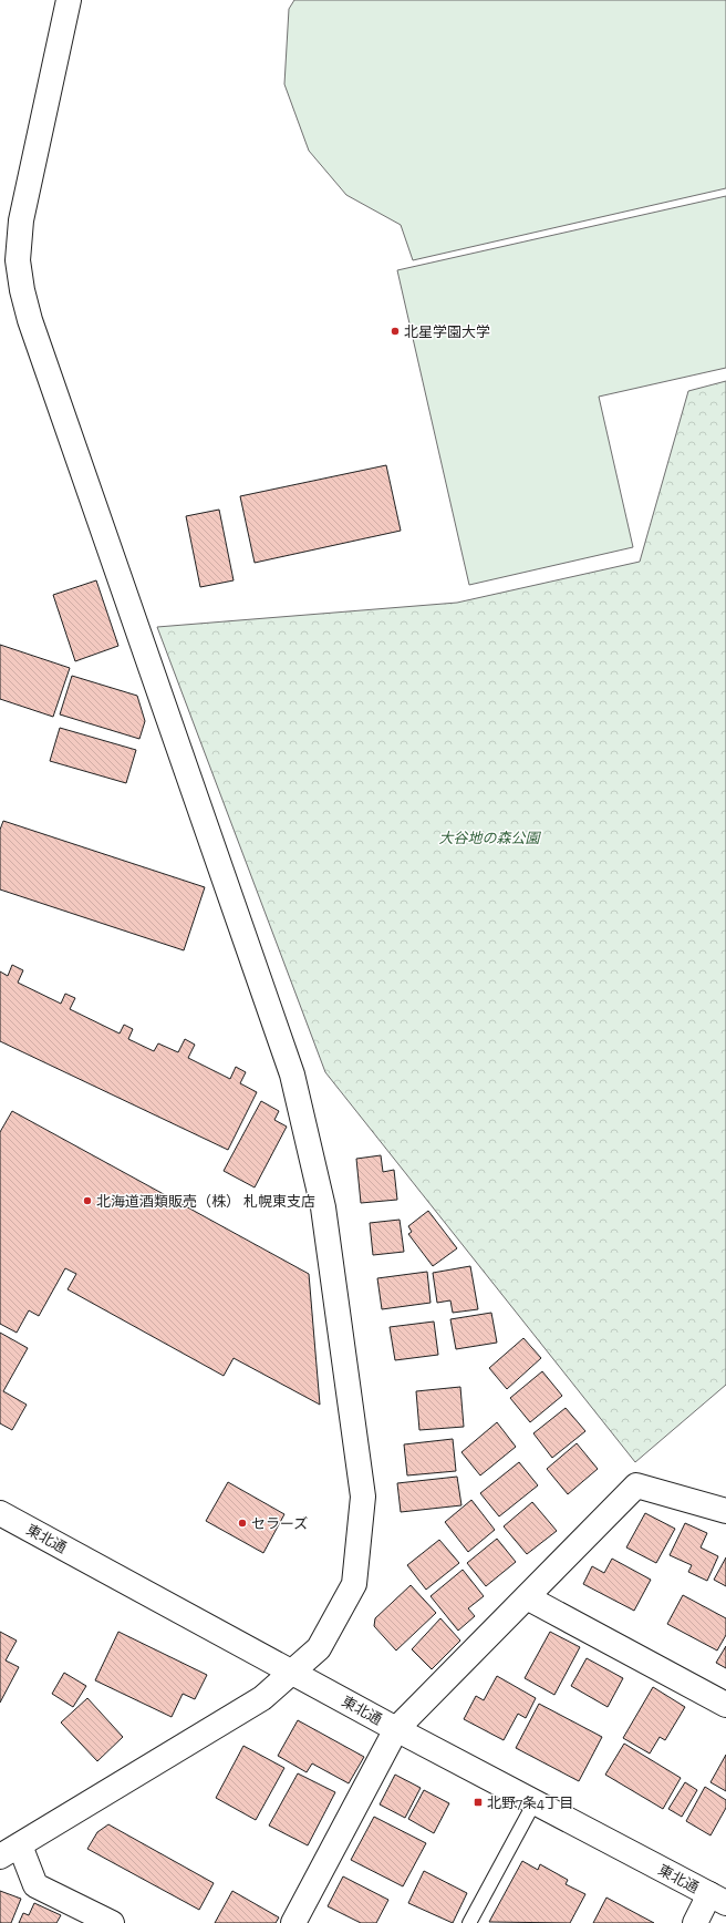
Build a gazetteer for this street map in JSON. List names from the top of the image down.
{
  "streets": {
    "street": ["東北通"]
  },
  "parks": ["大谷地の森公園"],
  "places": {
    "other": ["北星学園大学", "北海道酒類販売（株） 札幌東支店", "セラーズ"],
    "transit": ["北野7条4丁目"]
  }
}
